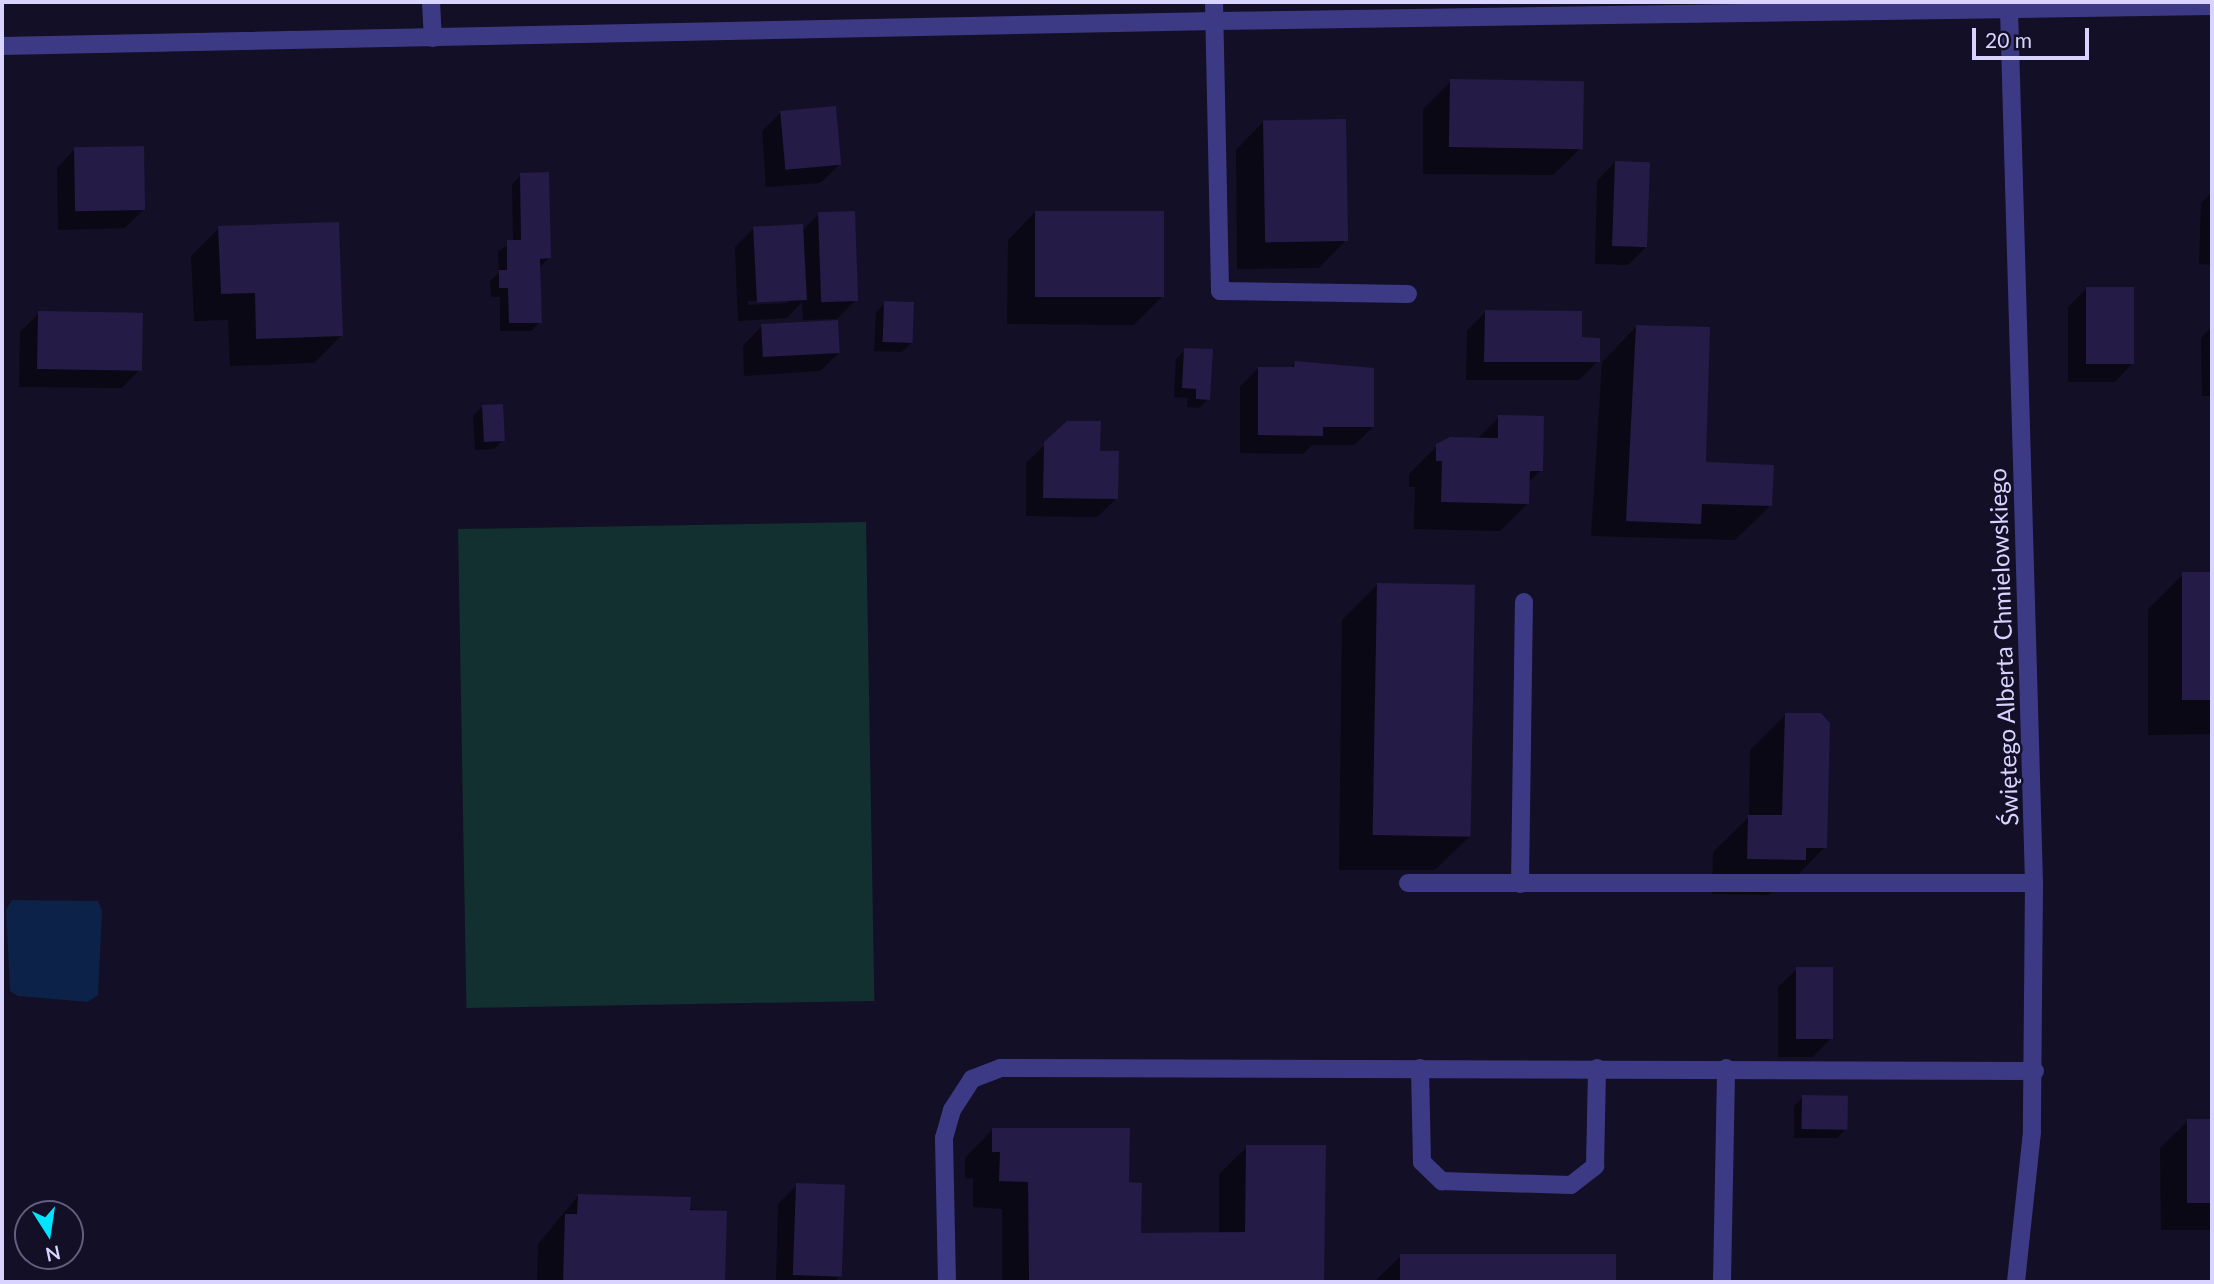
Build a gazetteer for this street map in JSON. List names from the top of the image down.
{
  "streets": {
    "street": ["Świętego Alberta Chmielowskiego"]
  },
  "scale_bar": "20 m",
  "north": "bottom"
}
